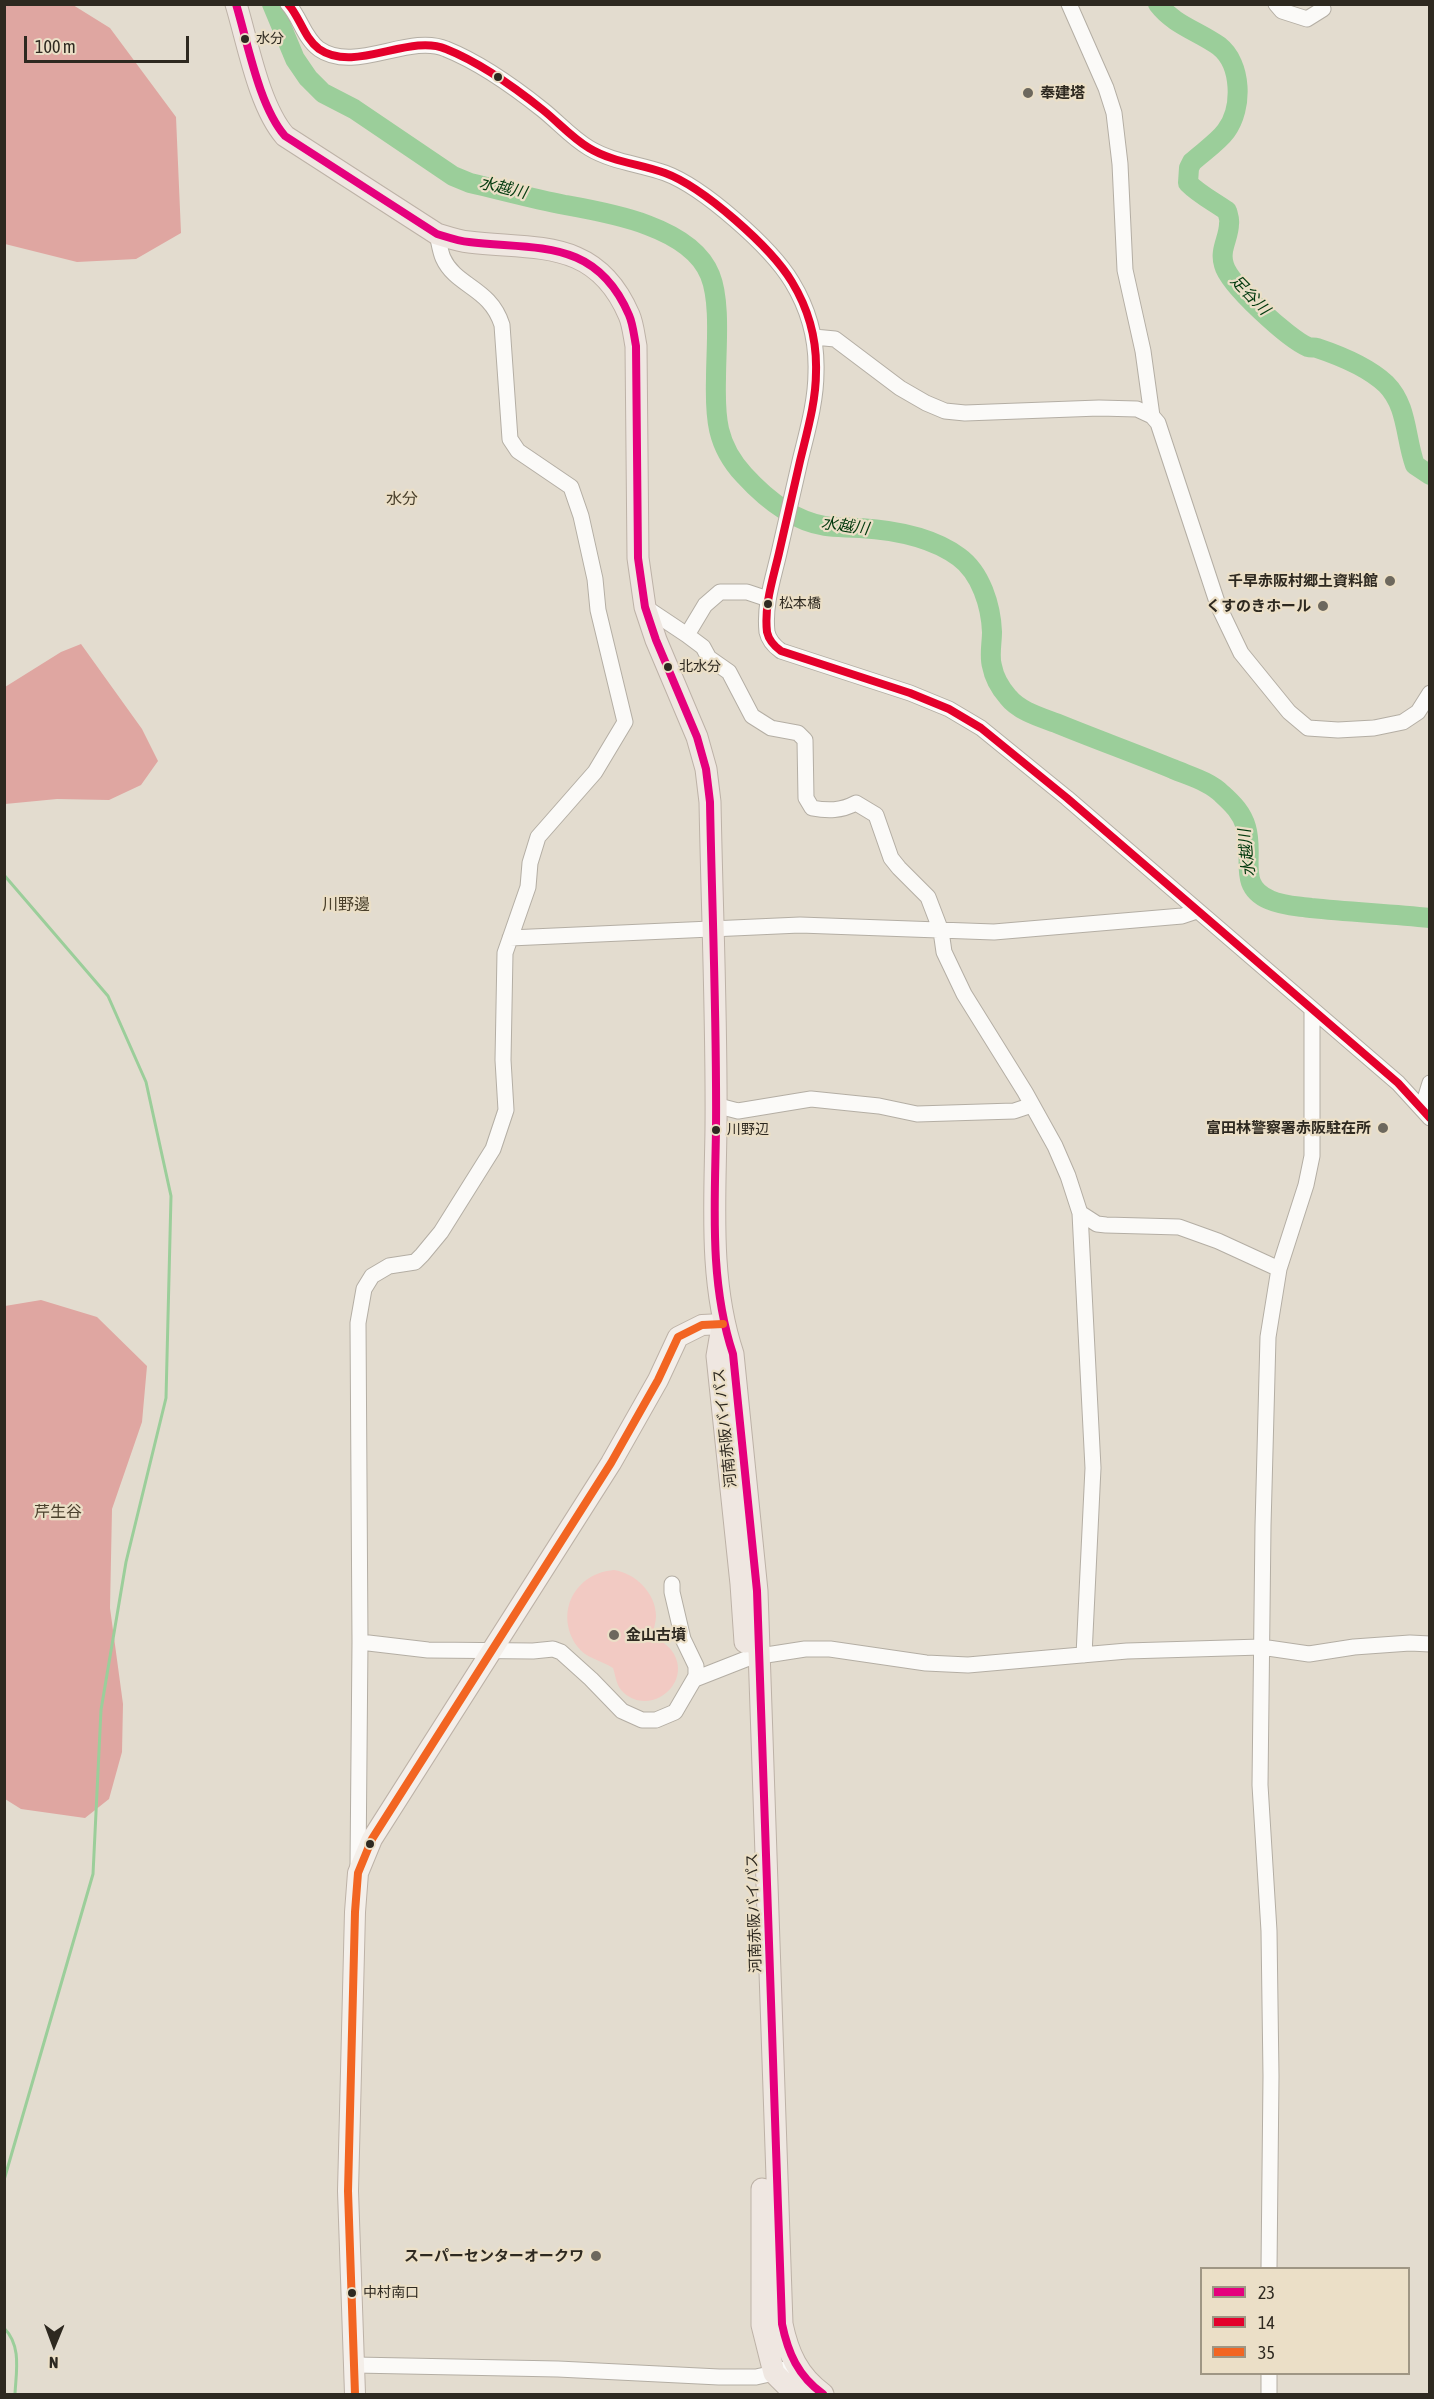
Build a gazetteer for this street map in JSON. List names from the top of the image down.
{
  "streets": {
    "highway": ["河南赤阪バイパス"]
  },
  "districts": ["水分", "川野邊", "芹生谷"],
  "water": ["水越川", "足谷川"],
  "places": [
    "水分",
    "奉建塔",
    "千早赤阪村郷土資料館",
    "松本橋",
    "くすのきホール",
    "北水分",
    "富田林警察署赤阪駐在所",
    "川野辺",
    "金山古墳",
    "スーパーセンターオークワ",
    "中村南口"
  ],
  "lines": ["transit line 23", "transit line 14", "transit line 35"],
  "legend": ["23", "14", "35"],
  "scale_bar": "100 m",
  "north": "bottom"
}
